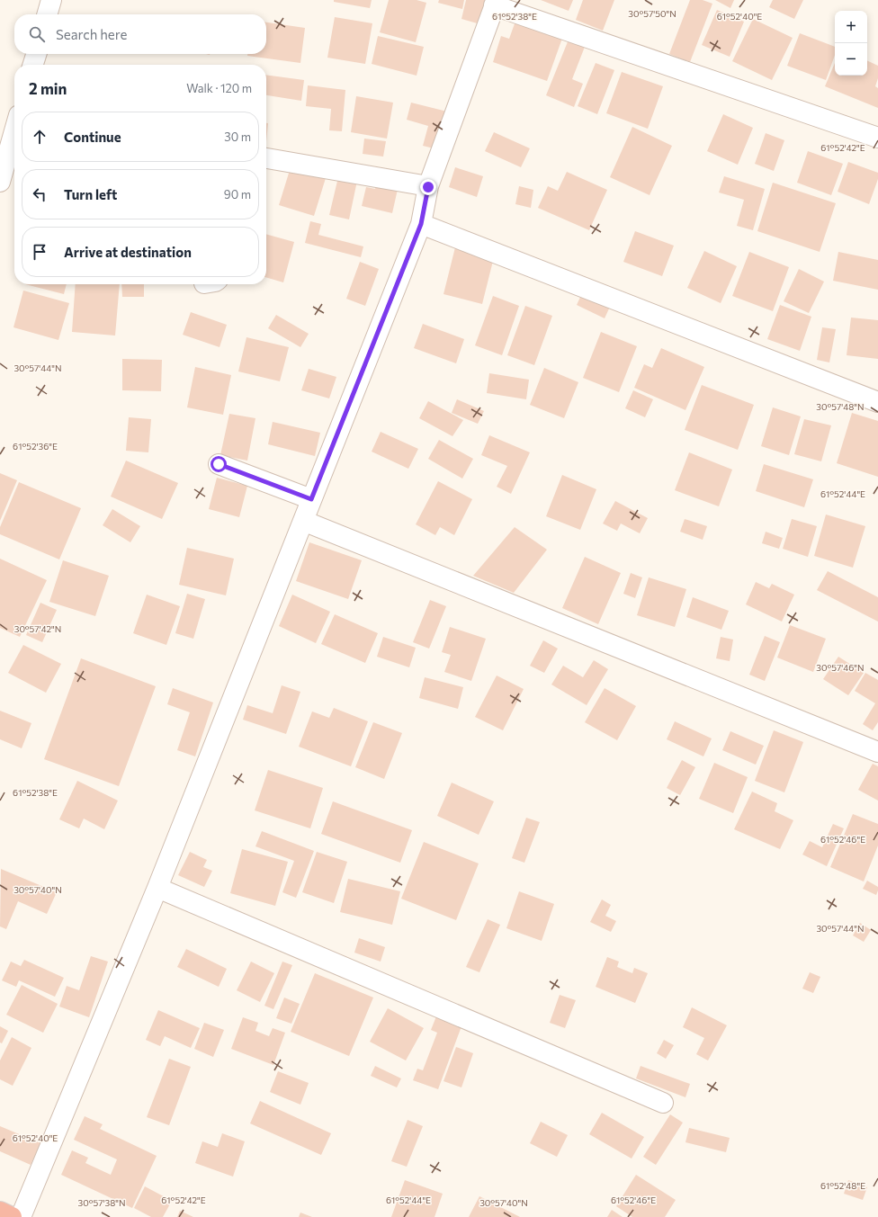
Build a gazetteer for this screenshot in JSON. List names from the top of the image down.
{
  "page": {
    "map_buttons": ["+", "−"],
    "search": "Search here",
    "heading": ["2 min", "Walk · 120 m"],
    "list": [
      ["Continue", "30 m"],
      ["Turn left", "90 m"],
      "Arrive at destination"
    ]
  },
  "coordinates": [
    "30°57'50\"N",
    "61°52'38\"E",
    "61°52'40\"E",
    "61°52'42\"E",
    "30°57'44\"N",
    "30°57'48\"N",
    "61°52'36\"E",
    "61°52'44\"E",
    "30°57'42\"N",
    "30°57'46\"N",
    "61°52'46\"E",
    "30°57'40\"N",
    "61°52'48\"E",
    "30°57'38\"N"
  ]
}
